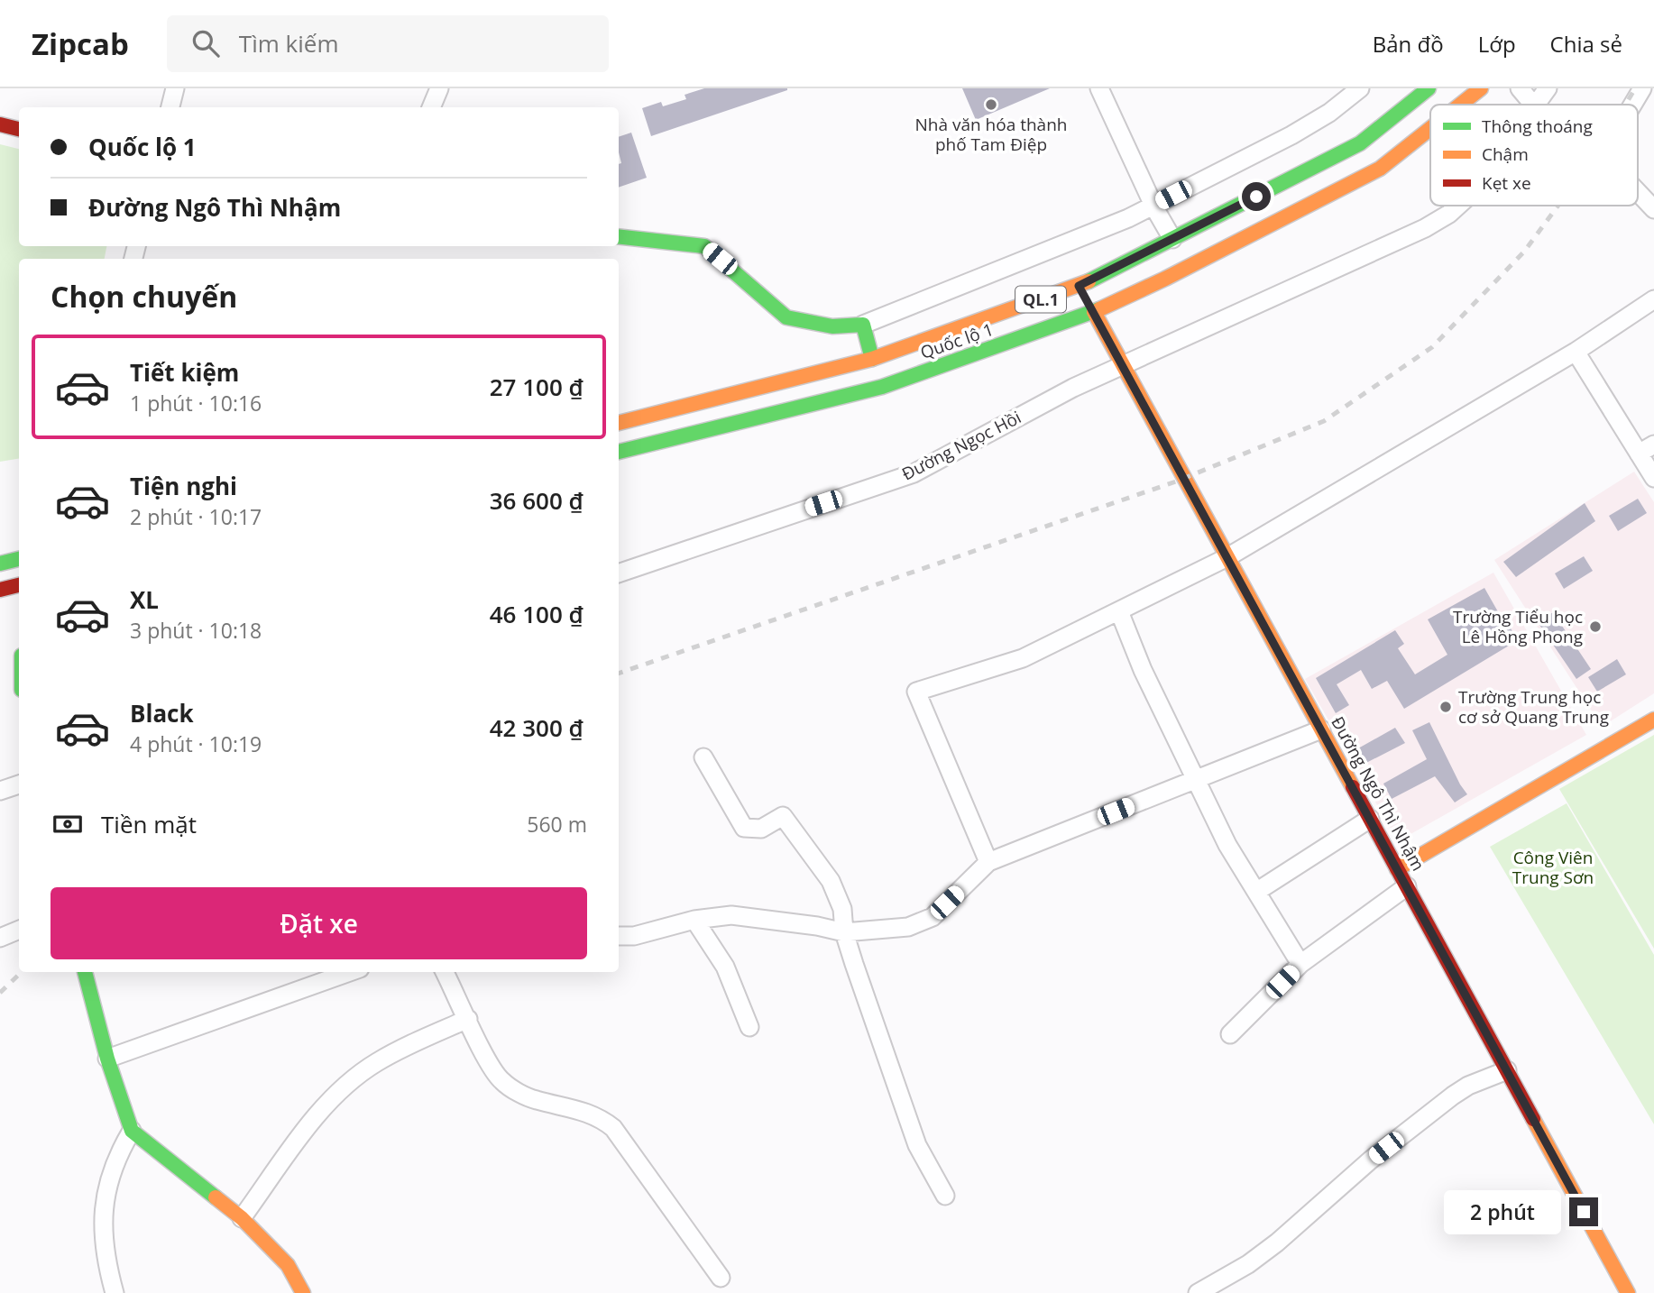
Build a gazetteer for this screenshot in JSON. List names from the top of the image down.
{
  "streets": {
    "main road": ["QL.1", "Quốc lộ 1", "Đường Ngô Thì Nhậm"],
    "street": ["Đường Ngọc Hồi"]
  },
  "crossings": [
    ["Quốc lộ 1", "Đường Ngô Thì Nhậm"],
    ["Đường Ngọc Hồi", "Đường Ngô Thì Nhậm"]
  ],
  "parks": ["Công Viên Trung Sơn"],
  "places": ["Nhà văn hóa thành phố Tam Điệp", "Trường Tiểu học Lê Hồng Phong", "Trường Trung học cơ sở Quang Trung"],
  "legend": ["Thông thoáng", "Chậm", "Kẹt xe"],
  "page": {
    "header": "Zipcab",
    "search": "Tìm kiếm",
    "nav": ["Bản đồ", "Lớp", "Chia sẻ"],
    "banner": ["Quốc lộ 1", "Đường Ngô Thì Nhậm"],
    "heading": "Chọn chuyến",
    "list": [
      {
        "name": "Tiết kiệm",
        "note": "1 phút · 10:16",
        "value": "27 100 ₫"
      },
      {
        "name": "Tiện nghi",
        "note": "2 phút · 10:17",
        "value": "36 600 ₫"
      },
      {
        "name": "XL",
        "note": "3 phút · 10:18",
        "value": "46 100 ₫"
      },
      {
        "name": "Black",
        "note": "4 phút · 10:19",
        "value": "42 300 ₫"
      }
    ],
    "pay": ["Tiền mặt", "560 m"],
    "buttons": "Đặt xe",
    "bubble": "2 phút"
  }
}
